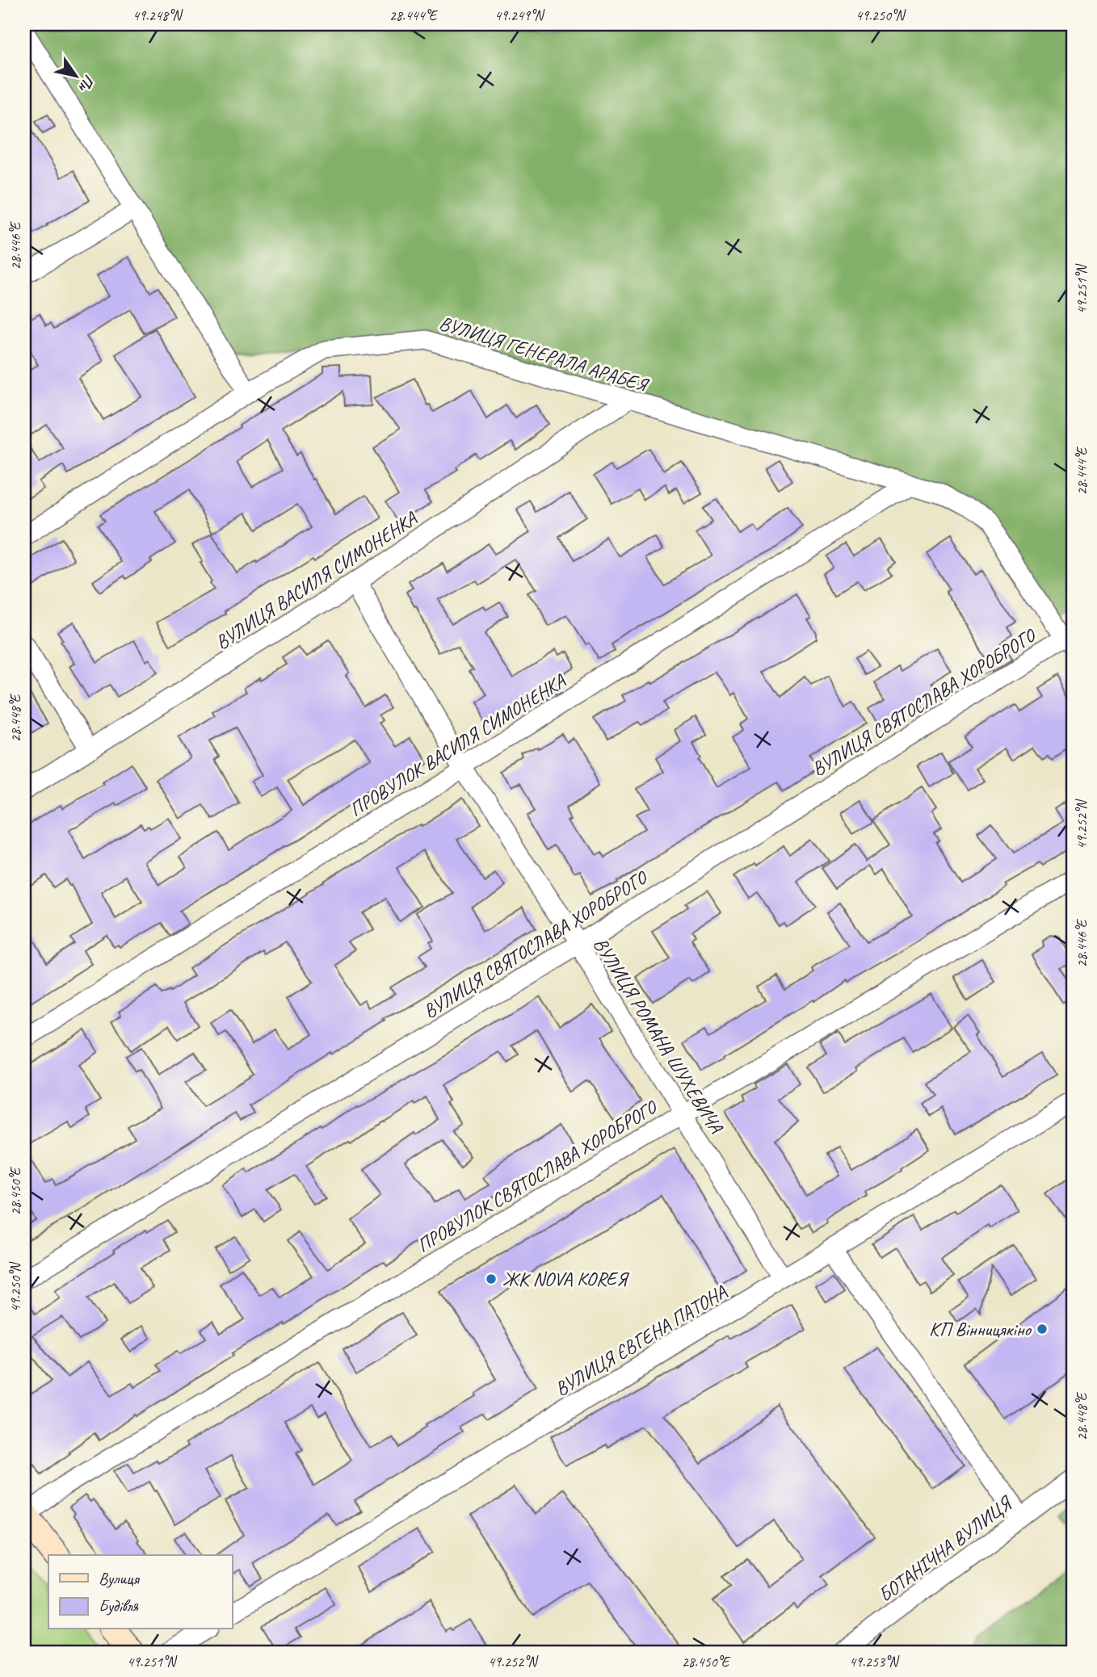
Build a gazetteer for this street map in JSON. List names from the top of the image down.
{
  "streets": {
    "street": [
      "ВУЛИЦЯ ГЕНЕРАЛА АРАБЕЯ",
      "ВУЛИЦЯ ВАСИЛЯ СИМОНЕНКА",
      "ВУЛИЦЯ СВЯТОСЛАВА ХОРОБРОГО",
      "ПРОВУЛОК ВАСИЛЯ СИМОНЕНКА",
      "ВУЛИЦЯ РОМАНА ШУХЕВИЧА",
      "ПРОВУЛОК СВЯТОСЛАВА ХОРОБРОГО",
      "ВУЛИЦЯ ЄВГЕНА ПАТОНА",
      "БОТАНІЧНА ВУЛИЦЯ"
    ]
  },
  "crossings": [
    ["ВУЛИЦЯ ГЕНЕРАЛА АРАБЕЯ", "ВУЛИЦЯ ВАСИЛЯ СИМОНЕНКА"],
    ["ВУЛИЦЯ ГЕНЕРАЛА АРАБЕЯ", "ВУЛИЦЯ СВЯТОСЛАВА ХОРОБРОГО"],
    ["ВУЛИЦЯ ГЕНЕРАЛА АРАБЕЯ", "ПРОВУЛОК ВАСИЛЯ СИМОНЕНКА"],
    ["ВУЛИЦЯ ВАСИЛЯ СИМОНЕНКА", "ВУЛИЦЯ РОМАНА ШУХЕВИЧА"],
    ["ВУЛИЦЯ СВЯТОСЛАВА ХОРОБРОГО", "ВУЛИЦЯ РОМАНА ШУХЕВИЧА"],
    ["ПРОВУЛОК ВАСИЛЯ СИМОНЕНКА", "ВУЛИЦЯ РОМАНА ШУХЕВИЧА"],
    ["ВУЛИЦЯ РОМАНА ШУХЕВИЧА", "ПРОВУЛОК СВЯТОСЛАВА ХОРОБРОГО"],
    ["ВУЛИЦЯ РОМАНА ШУХЕВИЧА", "ВУЛИЦЯ ЄВГЕНА ПАТОНА"]
  ],
  "places": ["ЖК NOVA KOREЯ", "КП Вінницякіно"],
  "legend": ["Вулиця", "Будівля"],
  "north": "bottom right",
  "coordinates": [
    "49.248°N",
    "28.444°E",
    "49.249°N",
    "49.250°N",
    "28.446°E",
    "49.251°N",
    "28.448°E",
    "49.252°N",
    "28.450°E",
    "49.253°N"
  ]
}
